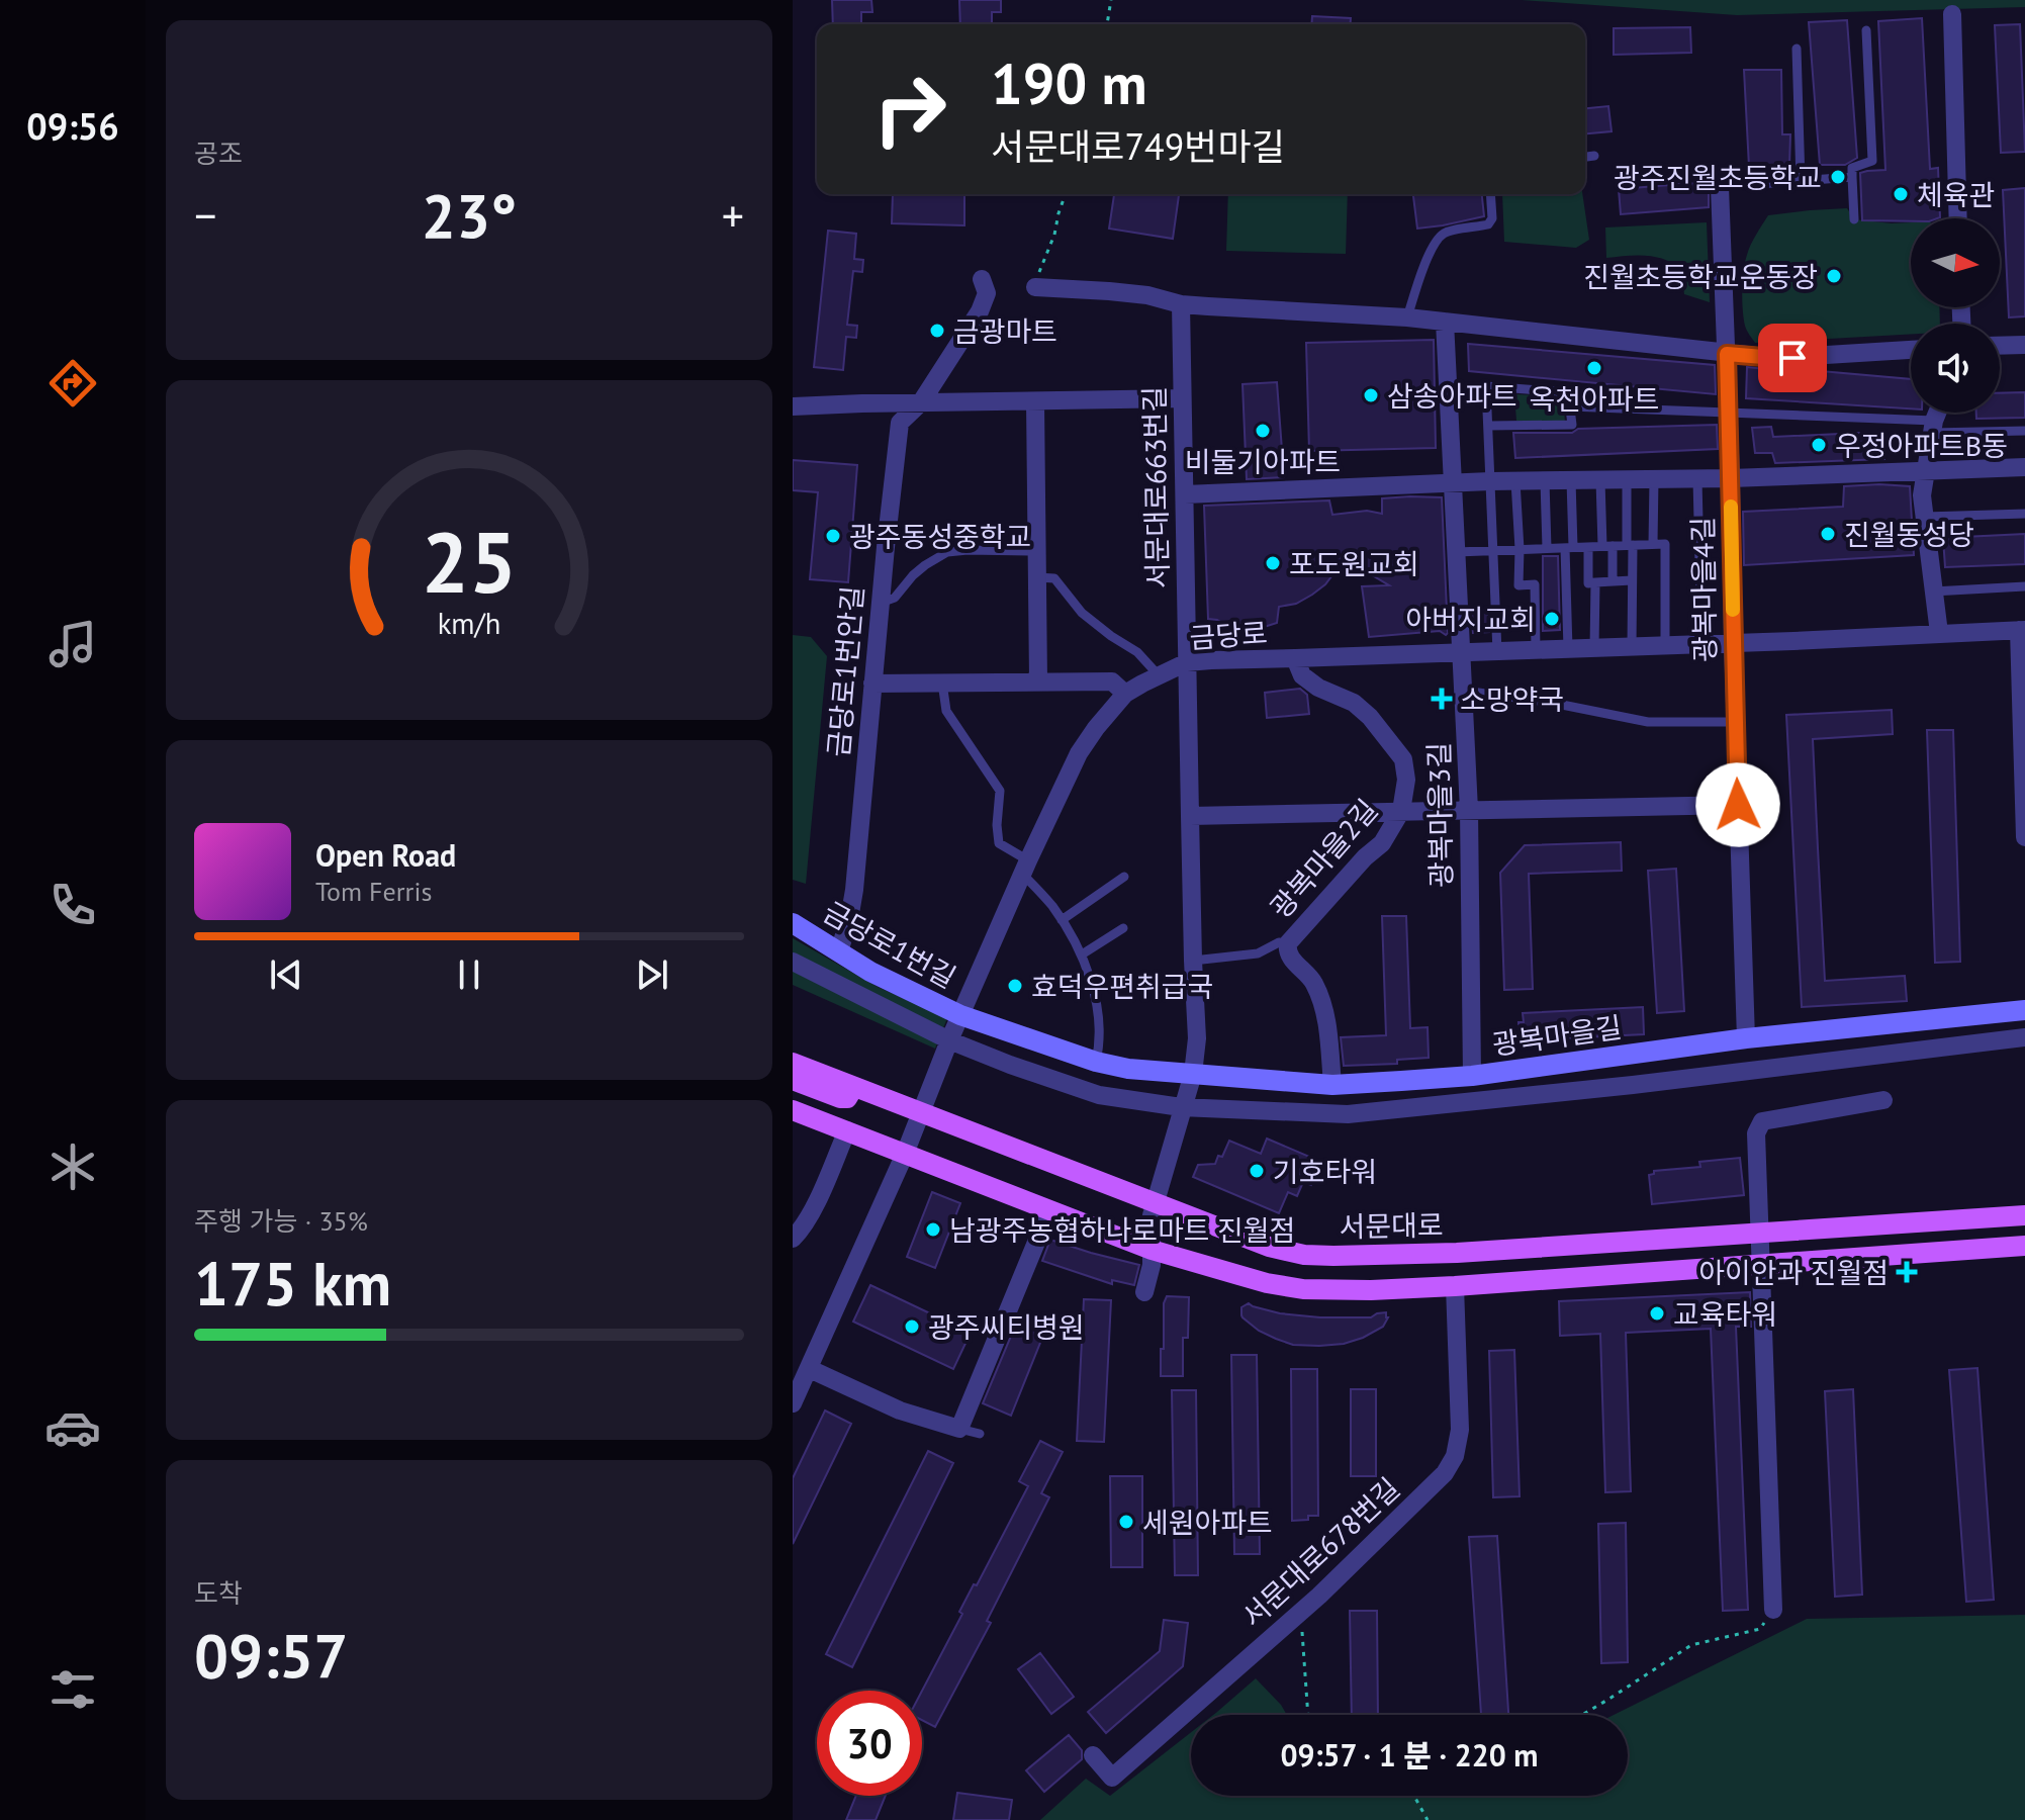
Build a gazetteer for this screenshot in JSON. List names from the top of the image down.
{
  "streets": {
    "main road": ["서문대로"],
    "street": [
      "서문대로663번길",
      "광복마을4길",
      "금당로",
      "금당로1번안길",
      "광복마을3길",
      "광복마을2길",
      "금당로1번길",
      "광복마을길",
      "서문대로678번길"
    ]
  },
  "crossings": [
    ["서문대로663번길", "금당로"],
    ["서문대로663번길", "광복마을길"],
    ["서문대로663번길", "서문대로"],
    ["광복마을4길", "금당로"],
    ["광복마을4길", "광복마을길"],
    ["금당로", "광복마을3길"],
    ["금당로", "광복마을2길"],
    ["금당로", "금당로1번길"],
    ["금당로", "광복마을길"],
    ["금당로", "서문대로"],
    ["금당로1번안길", "금당로1번길"],
    ["광복마을3길", "광복마을길"],
    ["광복마을2길", "광복마을길"],
    ["금당로1번길", "광복마을길"]
  ],
  "places": {
    "other": [
      "광주진월초등학교",
      "체육관",
      "진월초등학교운동장",
      "금광마트",
      "옥천아파트",
      "삼송아파트",
      "비둘기아파트",
      "우정아파트B동",
      "진월동성당",
      "광주동성중학교",
      "포도원교회",
      "아버지교회",
      "효덕우편취급국",
      "기호타워",
      "남광주농협하나로마트 진월점",
      "교육타워",
      "광주씨티병원",
      "세원아파트"
    ],
    "health": ["소망약국", "아이안과 진월점"]
  },
  "north": "right",
  "page": {
    "tabs": "09:56",
    "tile": [
      "공조",
      ["주행 가능 · 35%", "175 km"],
      ["도착", "09:57"]
    ],
    "turn": ["190 m", "서문대로749번마길"],
    "heat": ["−", "23°", "+"],
    "song": ["Open Road", "Tom Ferris"],
    "limit": "30",
    "trip": "09:57 · 1 분 · 220 m",
    "gauge": ["25", "km/h"]
  }
}
